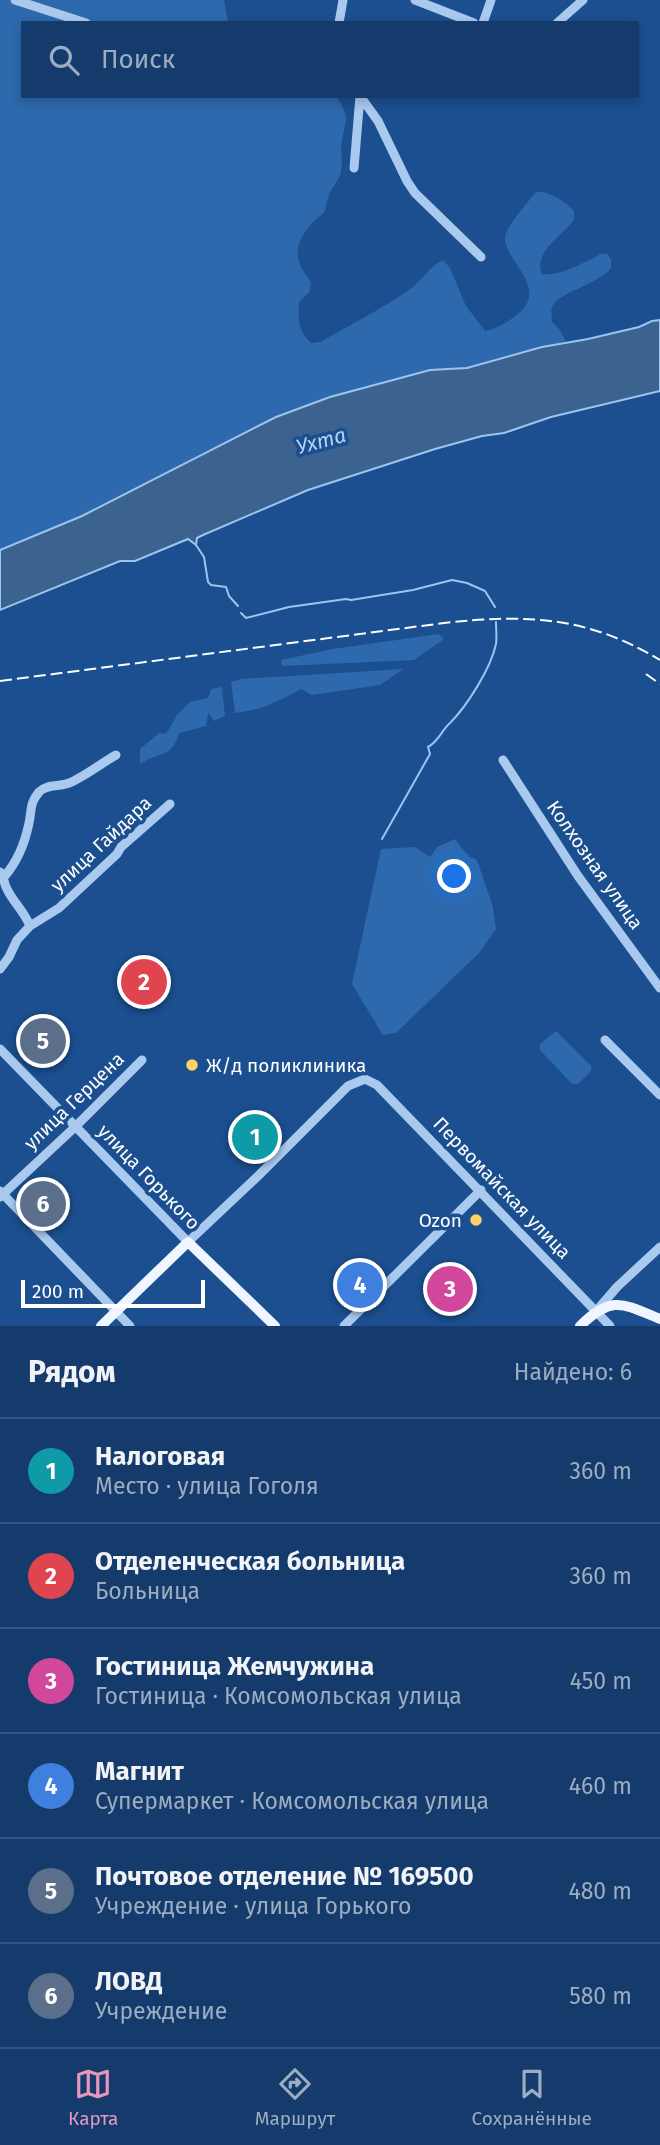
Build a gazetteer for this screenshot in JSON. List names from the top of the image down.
{
  "streets": {
    "main road": ["улица Горького"],
    "street": [
      "улица Гайдара",
      "Колхозная улица",
      "улица Герцена",
      "Первомайская улица"
    ]
  },
  "crossings": [
    ["улица Герцена", "улица Горького"],
    ["улица Горького", "Первомайская улица"]
  ],
  "water": ["Ухта"],
  "places": ["Ж/д поликлиника", "Ozon"],
  "scale_bar": "200 m",
  "page": {
    "search": "Поиск",
    "pins": [
      "2",
      "5",
      "1",
      "6",
      "4",
      "3"
    ],
    "scale": "200 m",
    "heading": ["Рядом", "Найдено: 6"],
    "list": [
      {
        "mark": "1",
        "name": "Налоговая",
        "note": "Место · улица Гоголя",
        "value": "360 m"
      },
      {
        "mark": "2",
        "name": "Отделенческая больница",
        "note": "Больница",
        "value": "360 m"
      },
      {
        "mark": "3",
        "name": "Гостиница Жемчужина",
        "note": "Гостиница · Комсомольская улица",
        "value": "450 m"
      },
      {
        "mark": "4",
        "name": "Магнит",
        "note": "Супермаркет · Комсомольская улица",
        "value": "460 m"
      },
      {
        "mark": "5",
        "name": "Почтовое отделение № 169500",
        "note": "Учреждение · улица Горького",
        "value": "480 m"
      },
      {
        "mark": "6",
        "name": "ЛОВД",
        "note": "Учреждение",
        "value": "580 m"
      }
    ],
    "nav": ["Карта", "Маршрут", "Сохранённые"]
  }
}
